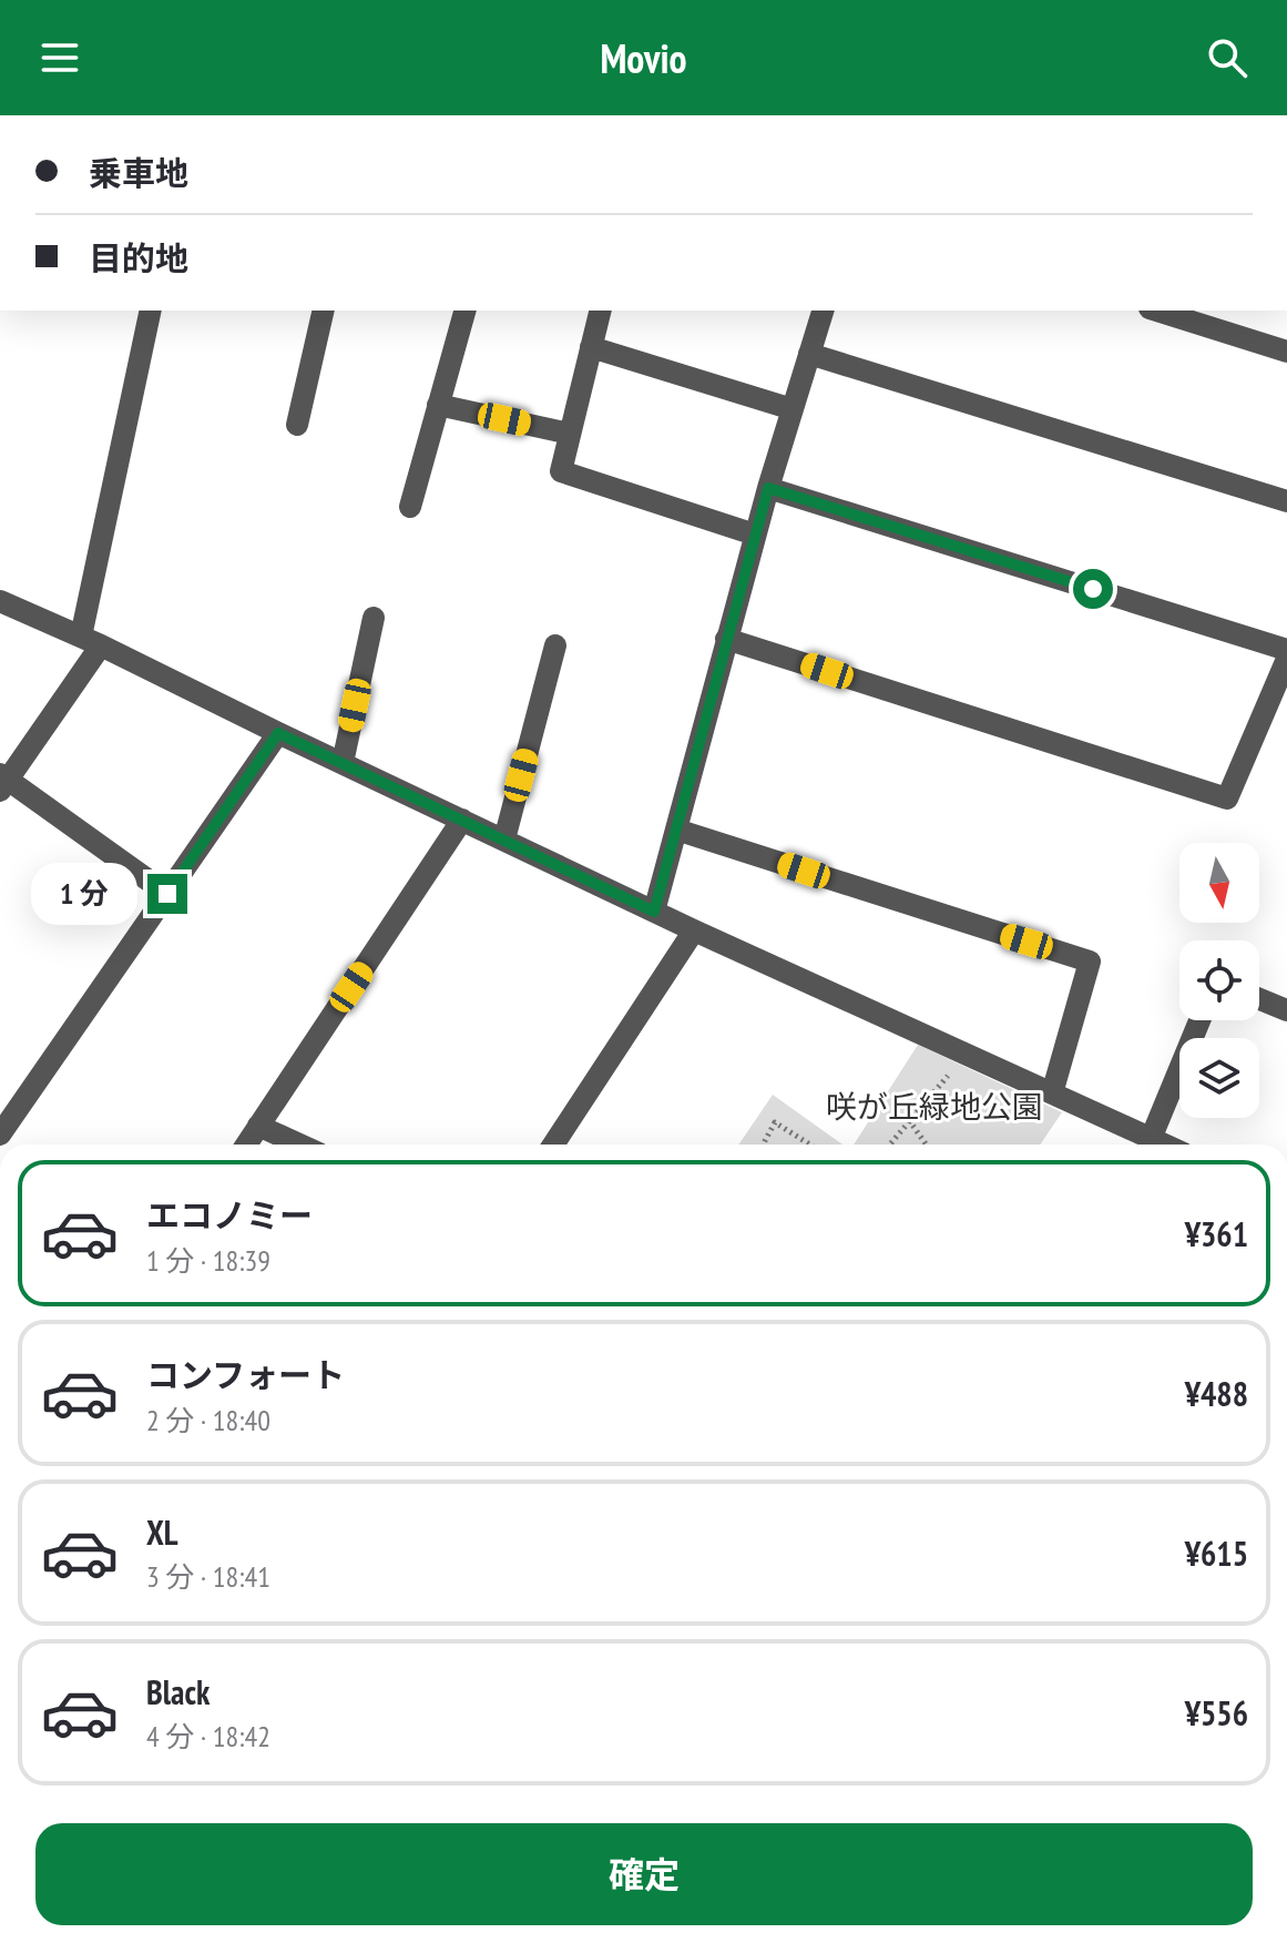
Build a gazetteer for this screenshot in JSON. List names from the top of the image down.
{
  "parks": ["咲が丘緑地公園"],
  "north": "bottom",
  "page": {
    "header": "Movio",
    "banner": ["乗車地", "目的地"],
    "bubble": "1 分",
    "list": [
      {
        "name": "エコノミー",
        "note": "1 分 · 18:39",
        "value": "¥361"
      },
      {
        "name": "コンフォート",
        "note": "2 分 · 18:40",
        "value": "¥488"
      },
      {
        "name": "XL",
        "note": "3 分 · 18:41",
        "value": "¥615"
      },
      {
        "name": "Black",
        "note": "4 分 · 18:42",
        "value": "¥556"
      }
    ],
    "buttons": "確定"
  }
}
